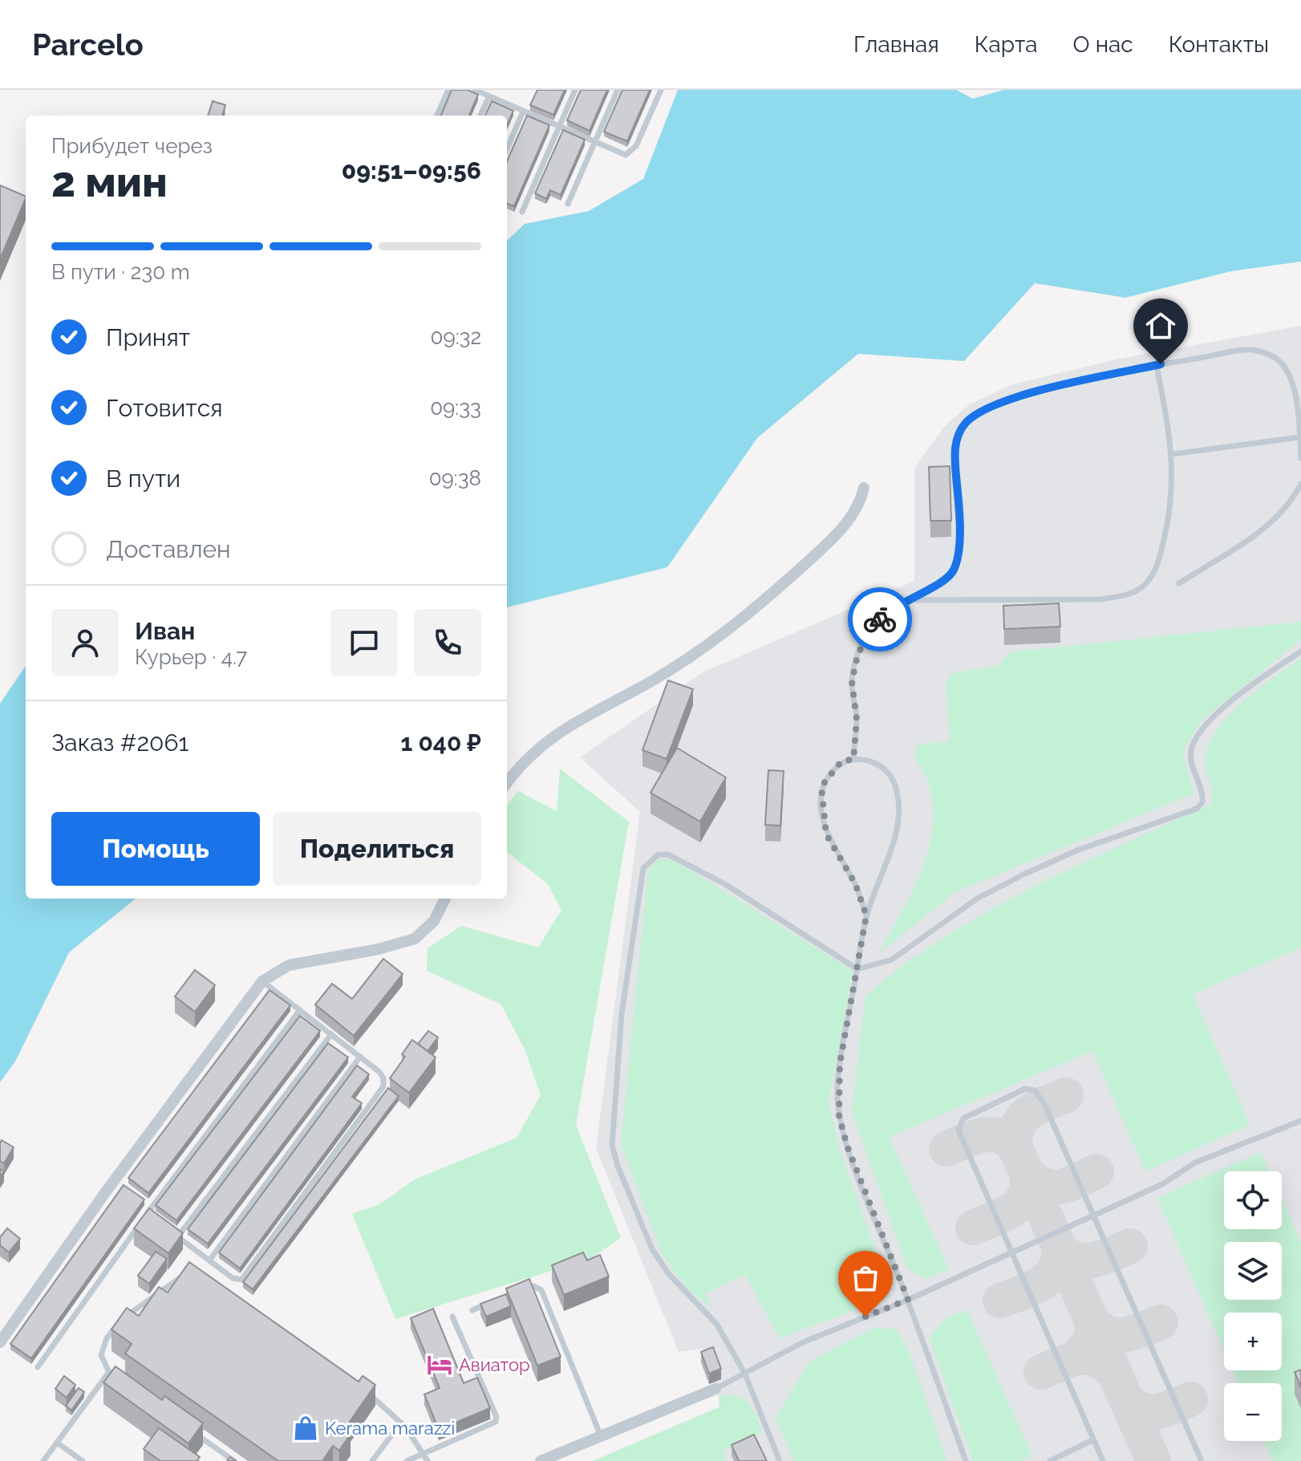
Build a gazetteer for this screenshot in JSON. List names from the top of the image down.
{
  "places": {
    "hotel": ["Авиатор"],
    "shop": ["Kerama marazzi"]
  },
  "page": {
    "header": "Parcelo",
    "nav": [
      "Главная",
      "Карта",
      "О нас",
      "Контакты"
    ],
    "heading": ["2 мин", "Прибудет через", "09:51–09:56"],
    "panel": [
      "Иван",
      "Курьер · 4.7",
      "Заказ #2061",
      "1 040 ₽"
    ],
    "bar": "В пути · 230 m",
    "list": [
      ["Принят", "09:32"],
      ["Готовится", "09:33"],
      ["В пути", "09:38"],
      "Доставлен"
    ],
    "buttons": ["Помощь", "Поделиться"],
    "map_buttons": ["+", "−"]
  }
}
